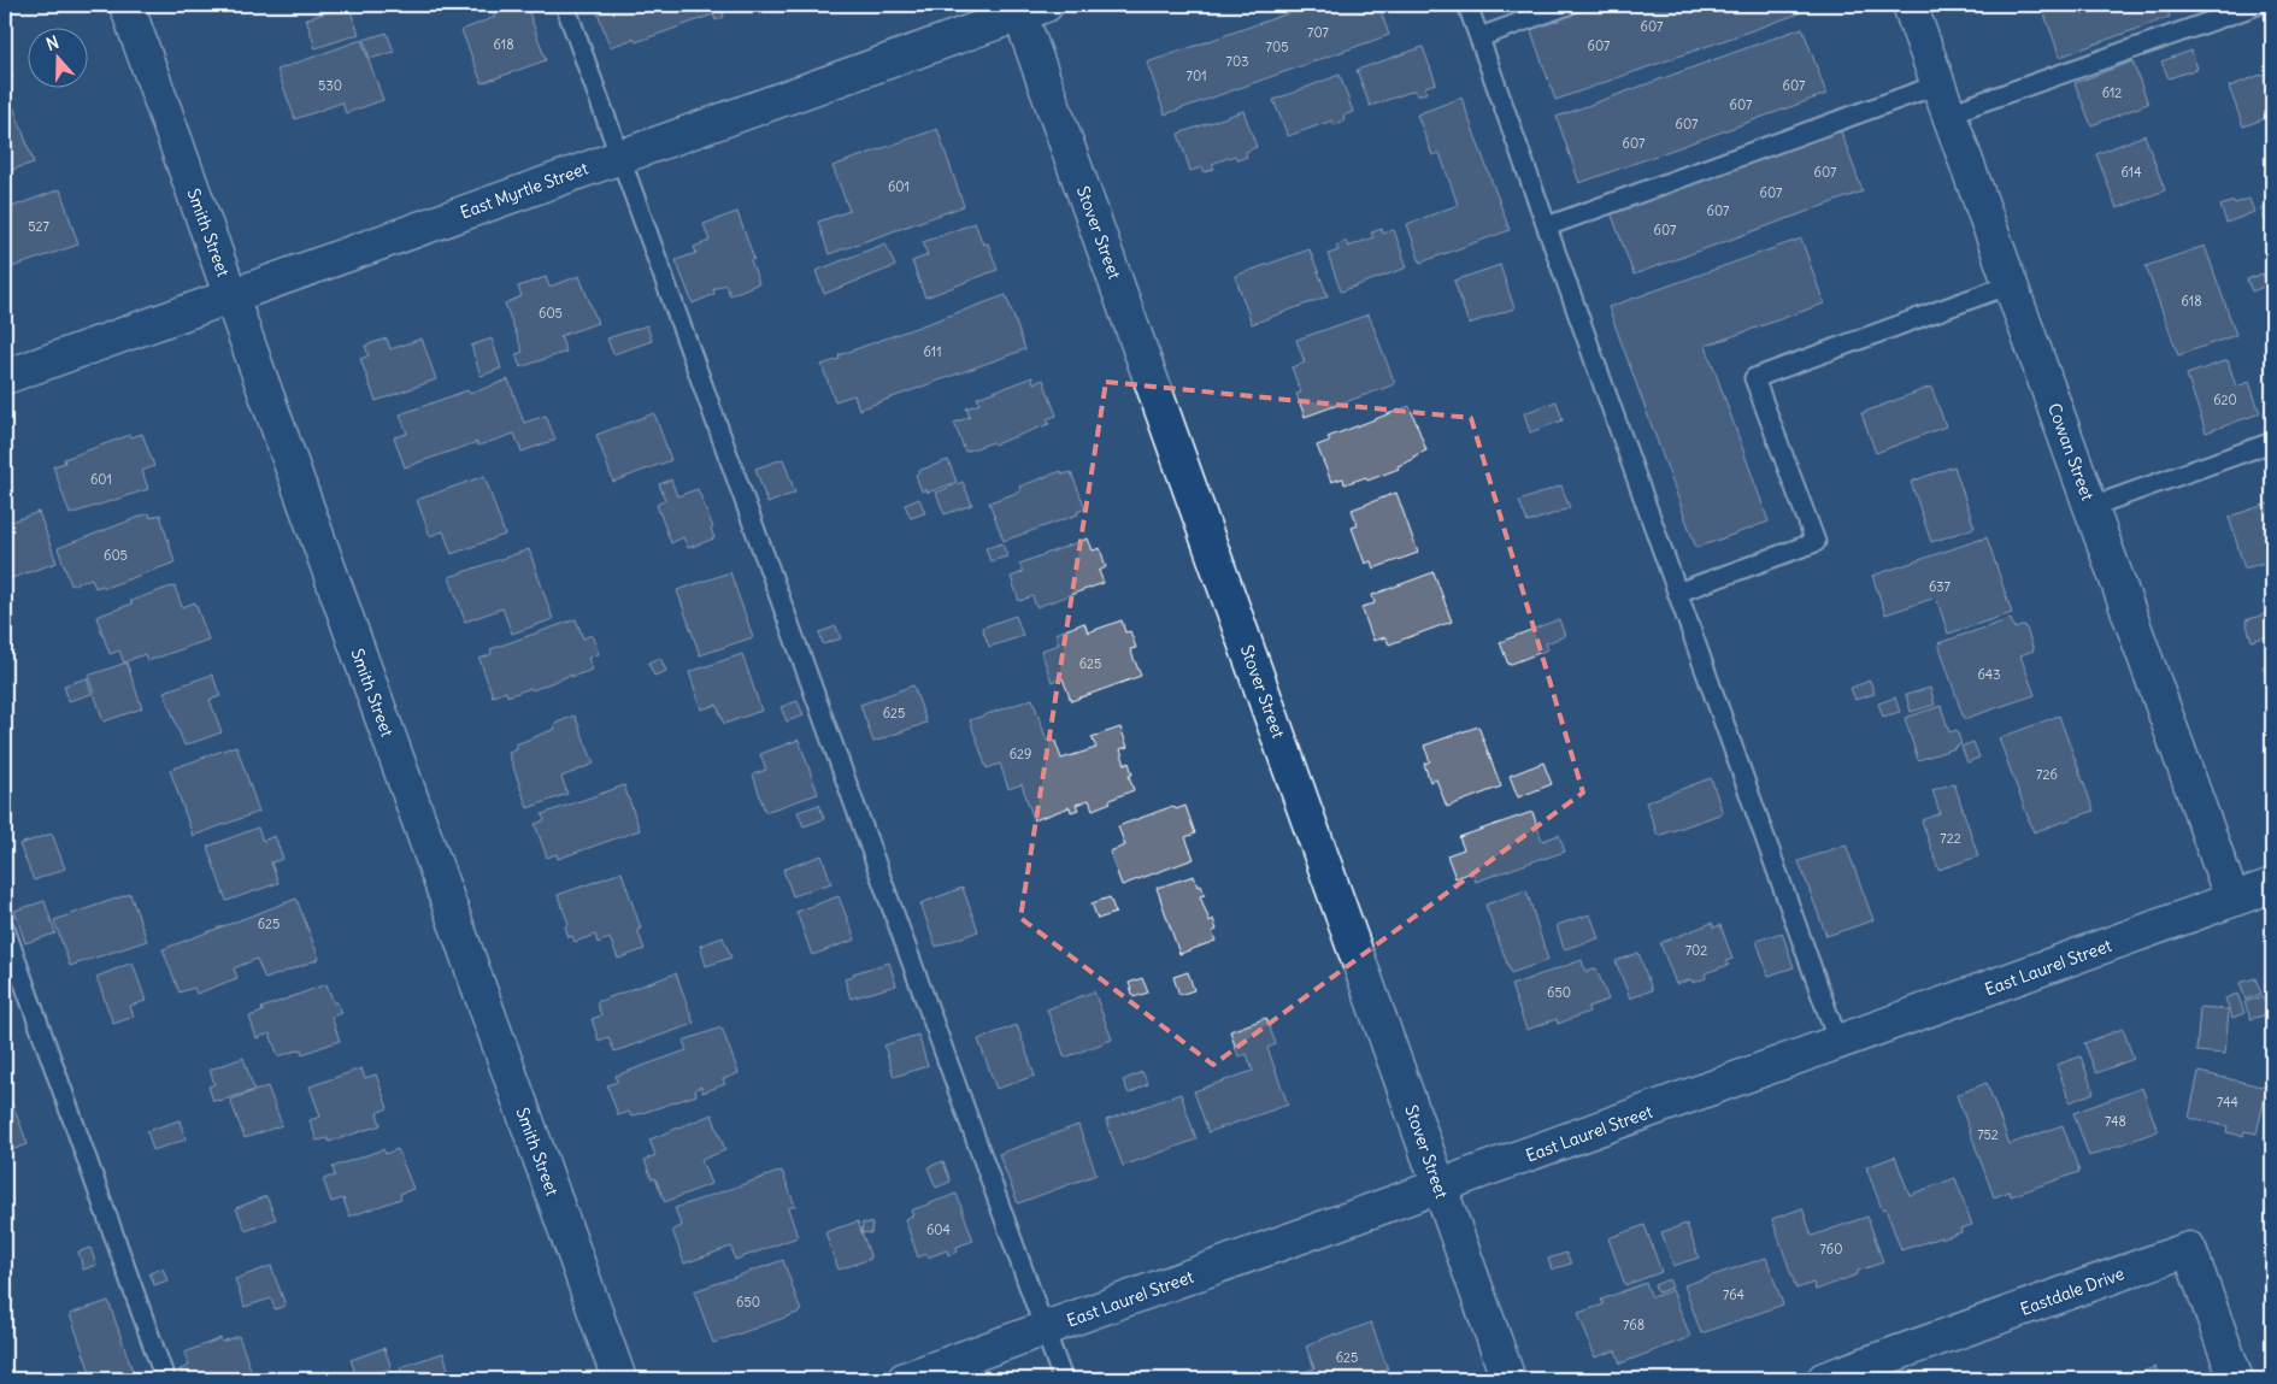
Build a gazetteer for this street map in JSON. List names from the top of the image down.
{
  "streets": {
    "street": [
      "East Myrtle Street",
      "Smith Street",
      "Stover Street",
      "Cowan Street",
      "East Laurel Street",
      "Eastdale Drive"
    ]
  },
  "crossings": [
    ["East Myrtle Street", "Smith Street"],
    ["East Myrtle Street", "Stover Street"],
    ["Stover Street", "East Laurel Street"],
    ["Cowan Street", "East Laurel Street"]
  ],
  "house_numbers": [
    "607",
    "707",
    "618",
    "607",
    "705",
    "703",
    "701",
    "530",
    "607",
    "612",
    "607",
    "607",
    "607",
    "607",
    "614",
    "601",
    "607",
    "607",
    "527",
    "607",
    "618",
    "605",
    "611",
    "620",
    "601",
    "605",
    "637",
    "625",
    "643",
    "625",
    "629",
    "726",
    "722",
    "625",
    "702",
    "650",
    "744",
    "748",
    "752",
    "604",
    "760",
    "764",
    "650",
    "768",
    "625"
  ],
  "north": "top"
}
